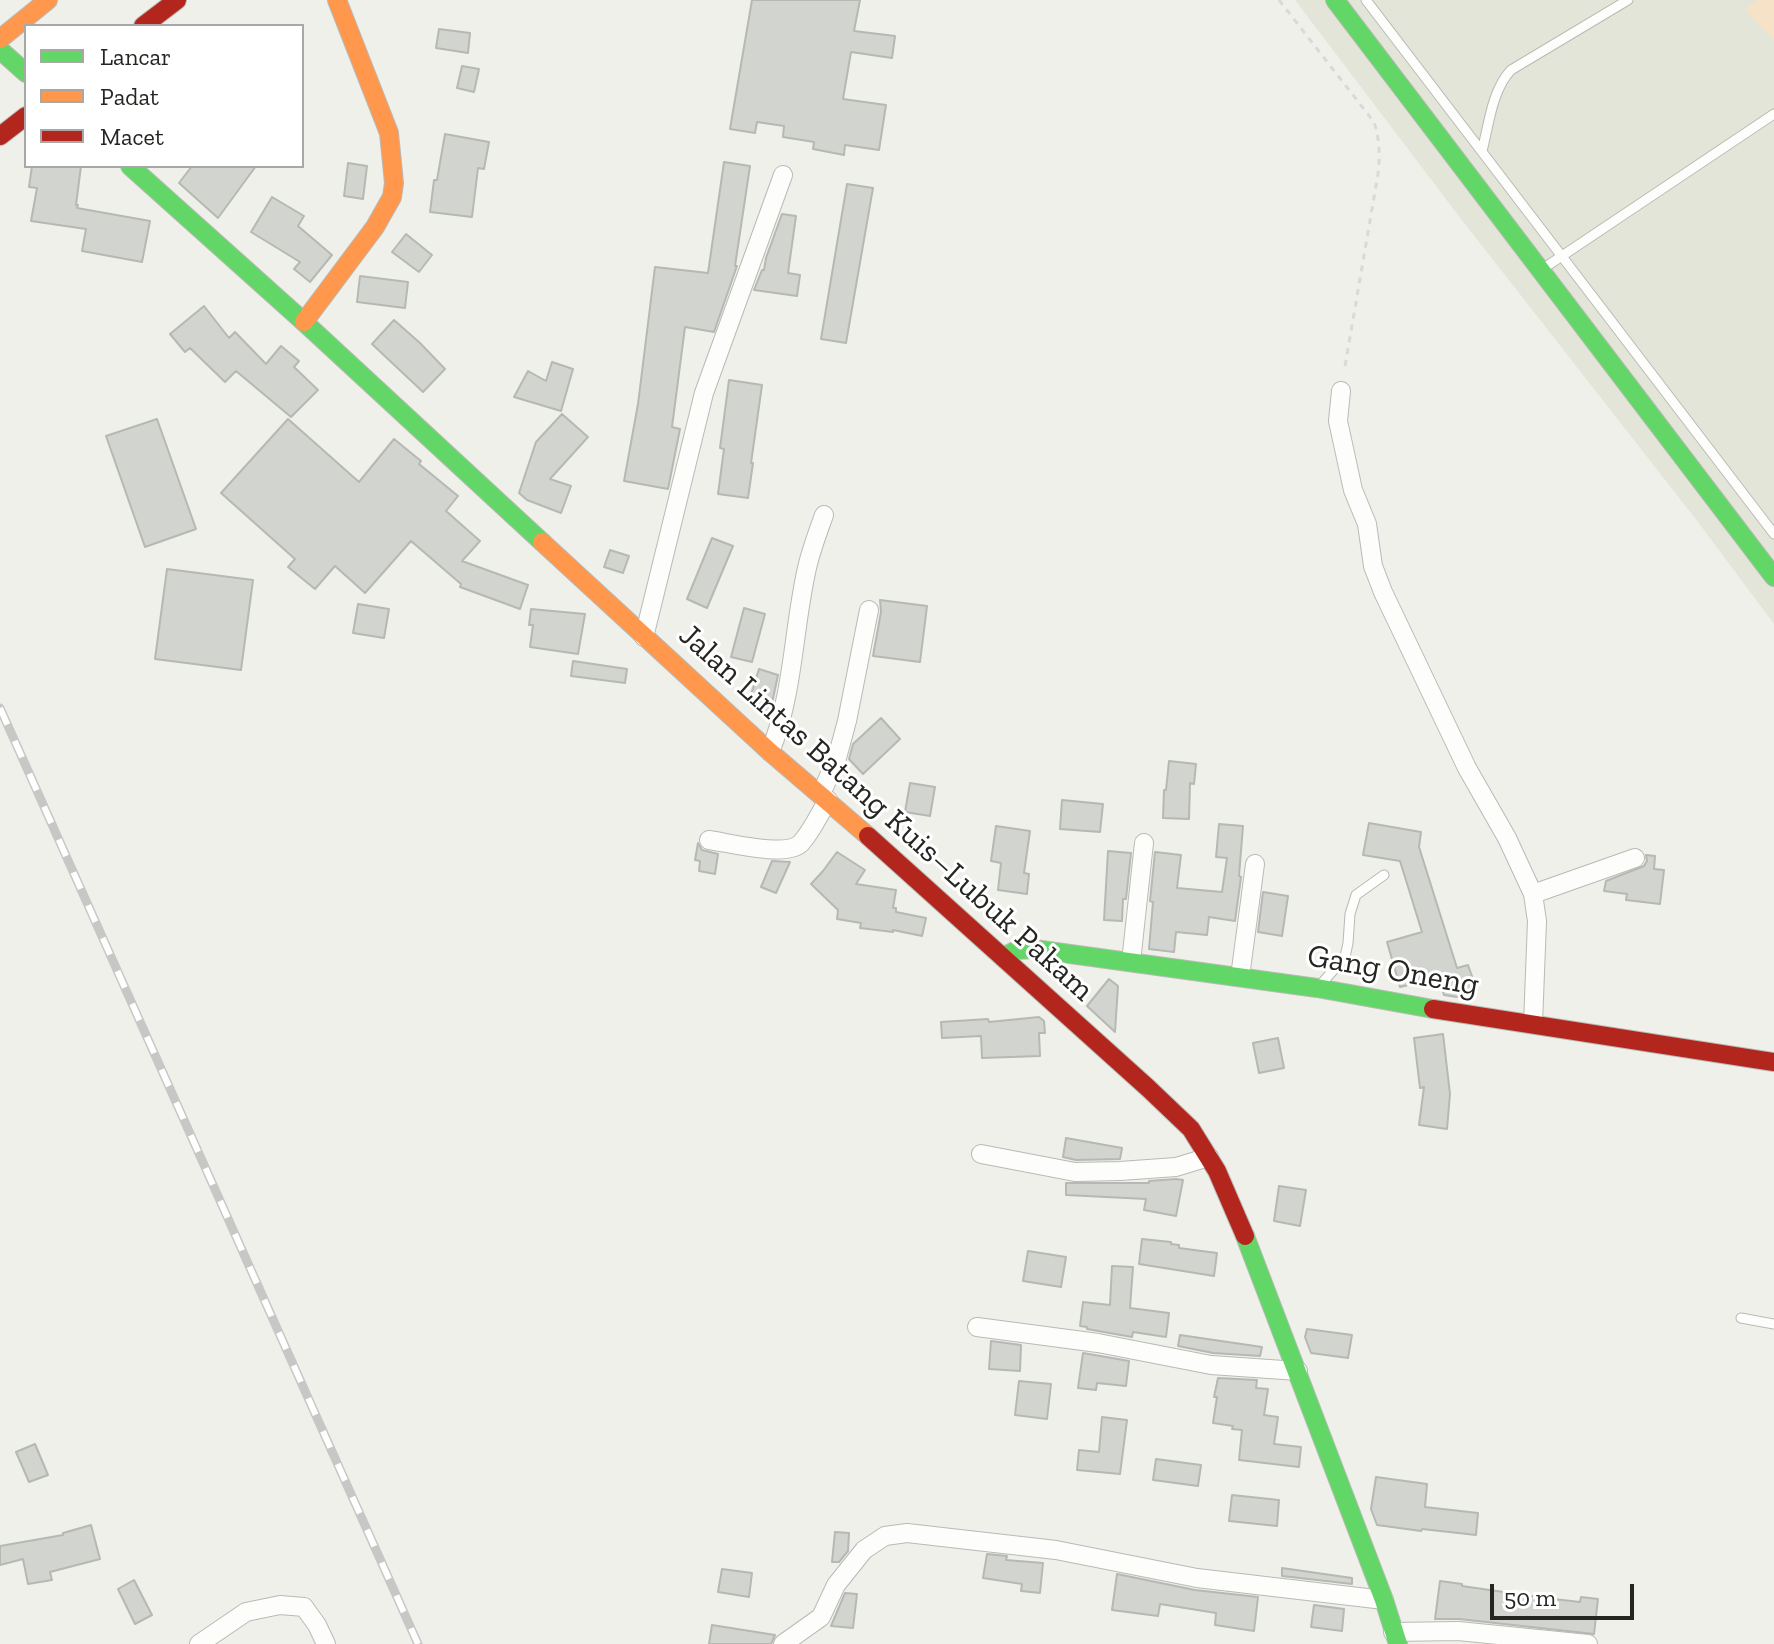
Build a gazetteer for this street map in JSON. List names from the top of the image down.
{
  "streets": {
    "main road": ["Jalan Lintas Batang Kuis–Lubuk Pakam", "Gang Oneng"]
  },
  "crossings": [
    ["Jalan Lintas Batang Kuis–Lubuk Pakam", "Gang Oneng"]
  ],
  "legend": ["Lancar", "Padat", "Macet"],
  "scale_bar": "50 m"
}
